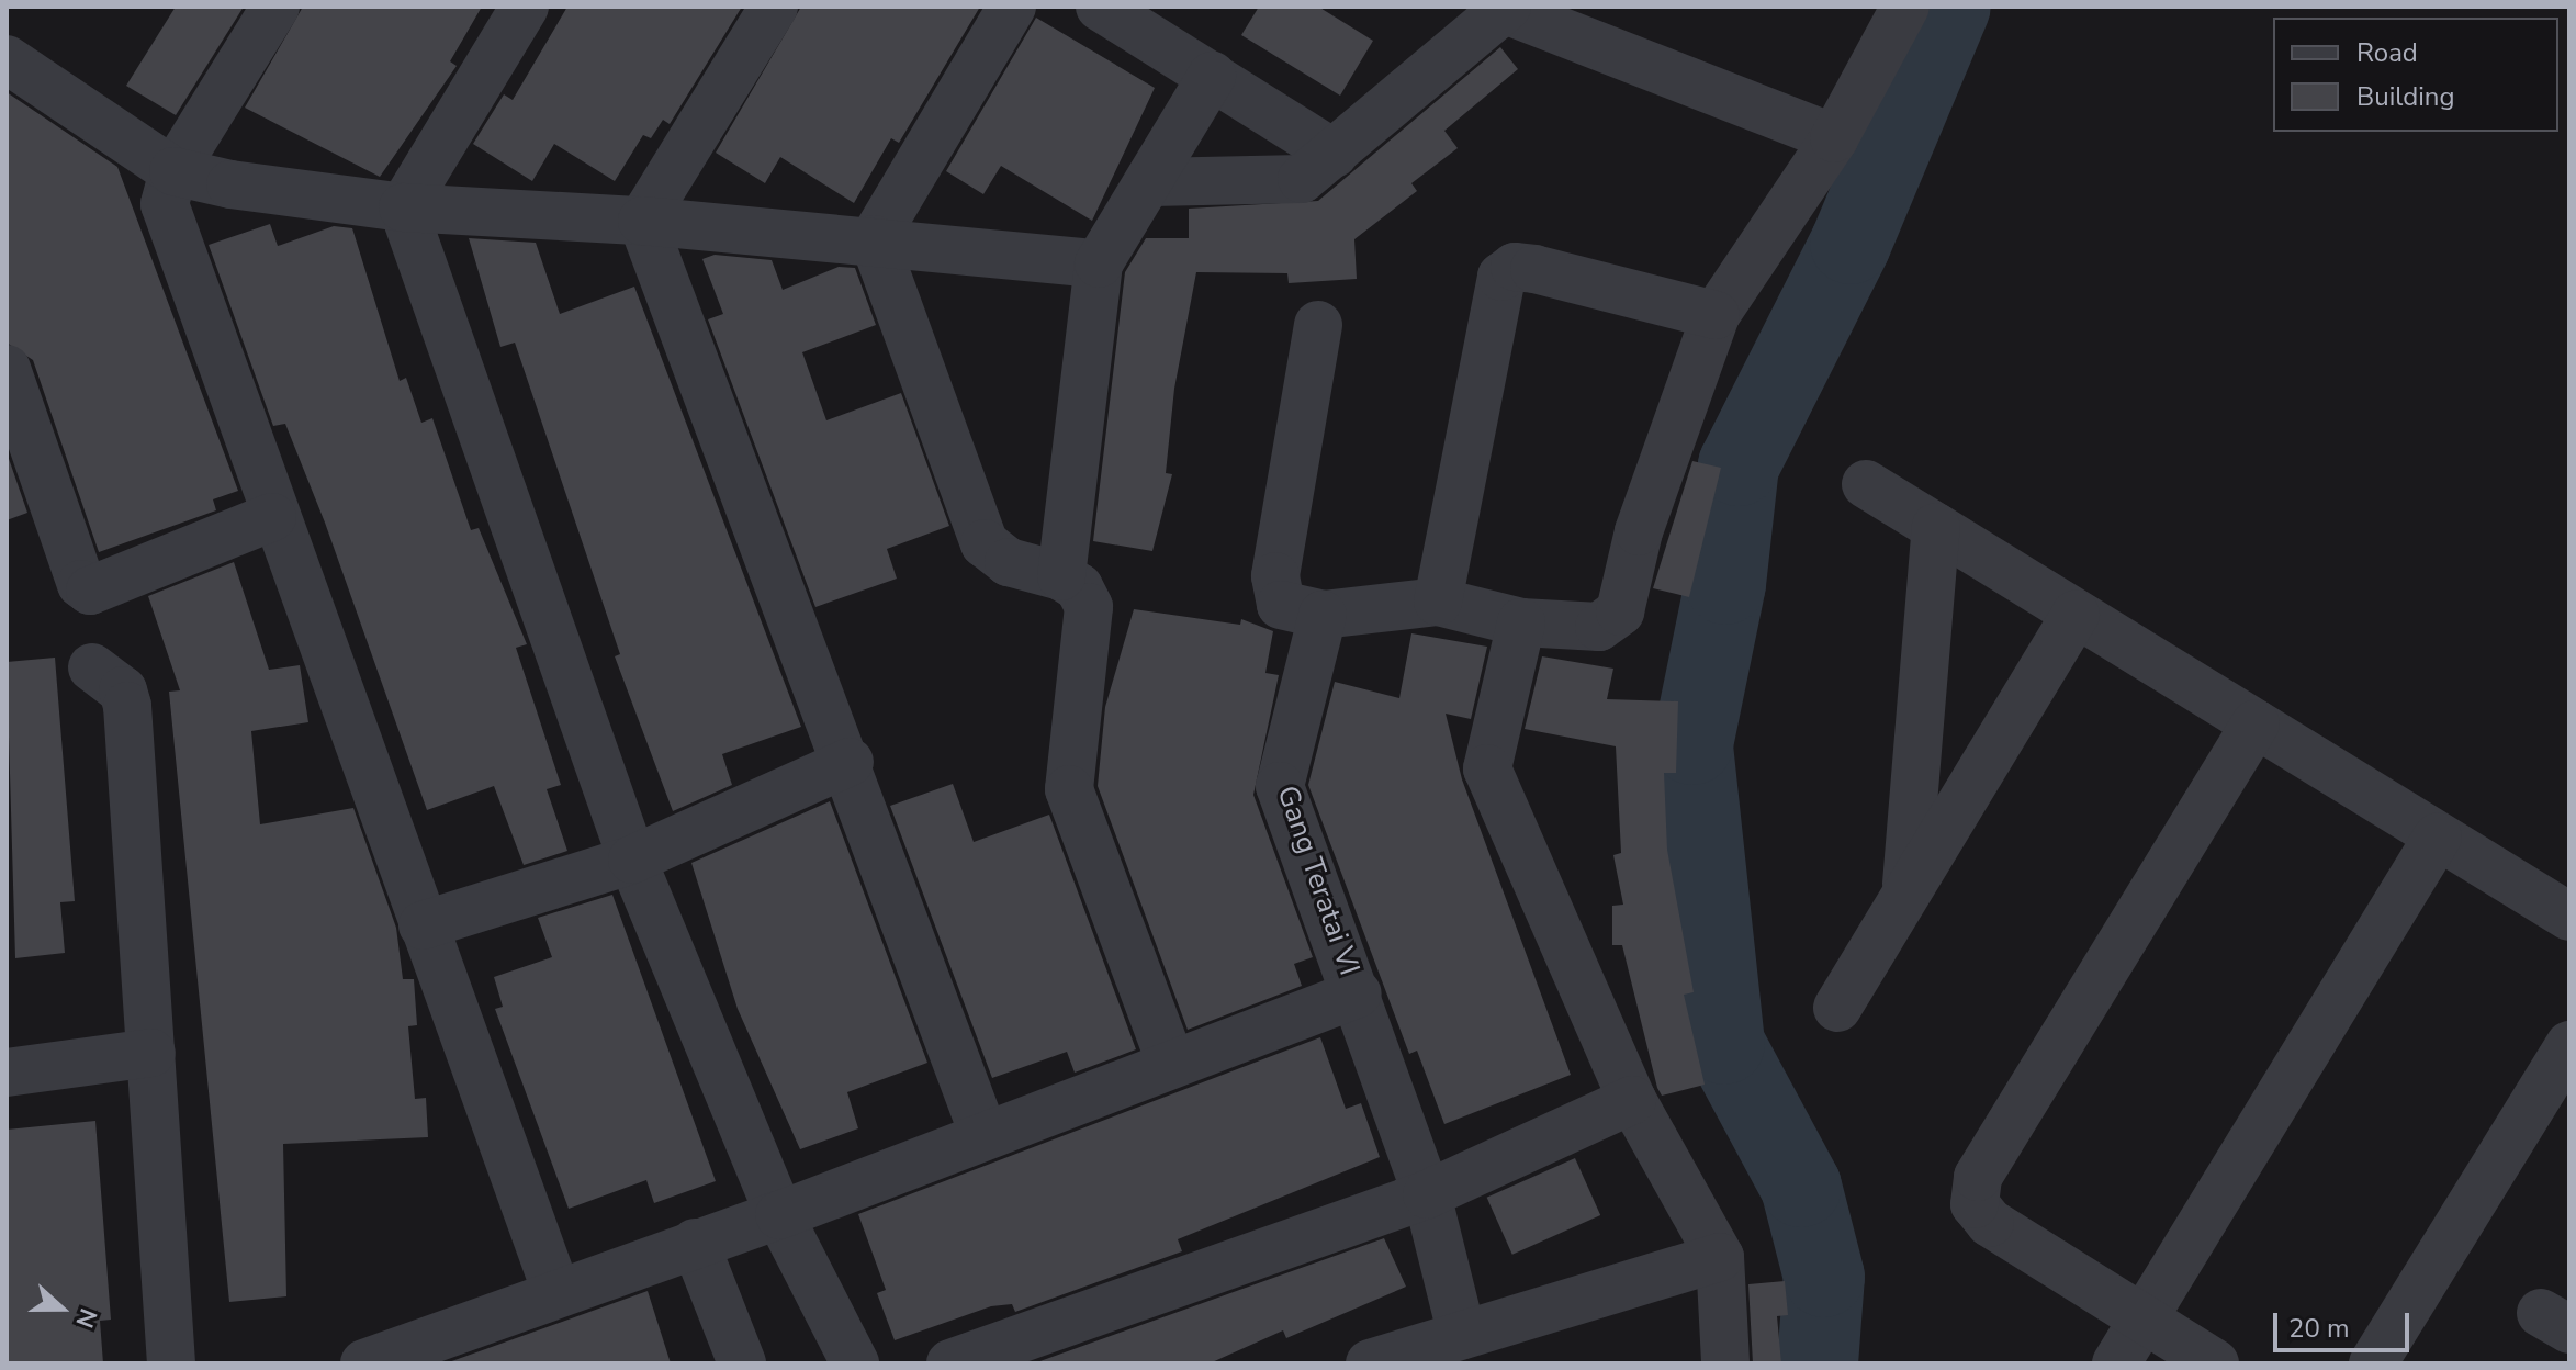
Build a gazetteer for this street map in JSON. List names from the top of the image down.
{
  "streets": {
    "street": ["Gang Teratai VI"]
  },
  "legend": ["Road", "Building"],
  "scale_bar": "20 m",
  "north": "right"
}
